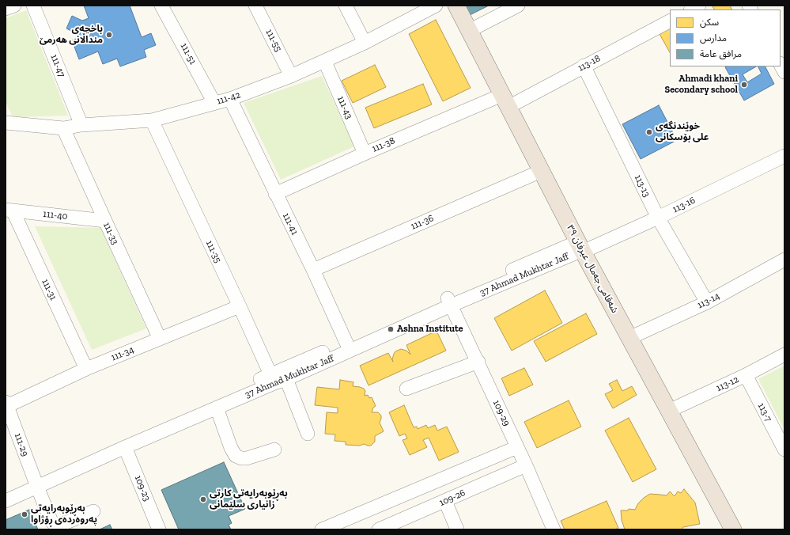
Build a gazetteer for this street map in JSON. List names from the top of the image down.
{
  "streets": {
    "main road": ["شەقامی جەمال عیرفان ٣٩"],
    "street": [
      "111-55",
      "111-51",
      "113-18",
      "111-47",
      "111-42",
      "111-43",
      "111-38",
      "113-13",
      "113-16",
      "111-40",
      "111-36",
      "111-41",
      "111-33",
      "111-35",
      "37 Ahmad Mukhtar Jaff",
      "111-31",
      "113-14",
      "111-34",
      "113-12",
      "113-7",
      "109-29",
      "111-29",
      "109-23",
      "109-26"
    ]
  },
  "crossings": [
    ["111-55", "111-42"],
    ["111-51", "111-42"],
    ["113-18", "113-13"],
    ["113-18", "شەقامی جەمال عیرفان ٣٩"],
    ["111-47", "111-42"],
    ["111-42", "111-43"],
    ["111-42", "111-41"],
    ["111-42", "111-33"],
    ["111-42", "111-35"],
    ["111-43", "111-38"],
    ["111-38", "111-41"],
    ["111-38", "شەقامی جەمال عیرفان ٣٩"],
    ["113-13", "113-16"],
    ["113-13", "113-14"],
    ["113-16", "شەقامی جەمال عیرفان ٣٩"],
    ["113-16", "37 Ahmad Mukhtar Jaff"],
    ["111-40", "111-33"],
    ["111-40", "111-31"],
    ["111-36", "111-41"],
    ["111-36", "شەقامی جەمال عیرفان ٣٩"],
    ["111-41", "37 Ahmad Mukhtar Jaff"],
    ["111-33", "111-34"],
    ["111-35", "37 Ahmad Mukhtar Jaff"],
    ["111-35", "111-34"],
    ["شەقامی جەمال عیرفان ٣٩", "37 Ahmad Mukhtar Jaff"],
    ["شەقامی جەمال عیرفان ٣٩", "113-14"],
    ["شەقامی جەمال عیرفان ٣٩", "113-12"],
    ["37 Ahmad Mukhtar Jaff", "109-29"],
    ["37 Ahmad Mukhtar Jaff", "111-29"],
    ["37 Ahmad Mukhtar Jaff", "109-23"],
    ["111-31", "111-34"],
    ["111-34", "111-29"],
    ["113-12", "113-7"],
    ["109-29", "109-26"]
  ],
  "places": [
    "باخچەی منداڵانی هەرمێ",
    "Ahmadi khani Secondary school",
    "خوێندنگەی علی بۆسکانی",
    "Ashna Institute",
    "بەڕێوبەرایەتی کارتی زانیاری سلێمانی",
    "بەڕێوبەرایەتی پەروەردەی ڕۆژاوا"
  ],
  "legend": ["سكن", "مدارس", "مرافق عامة"]
}
